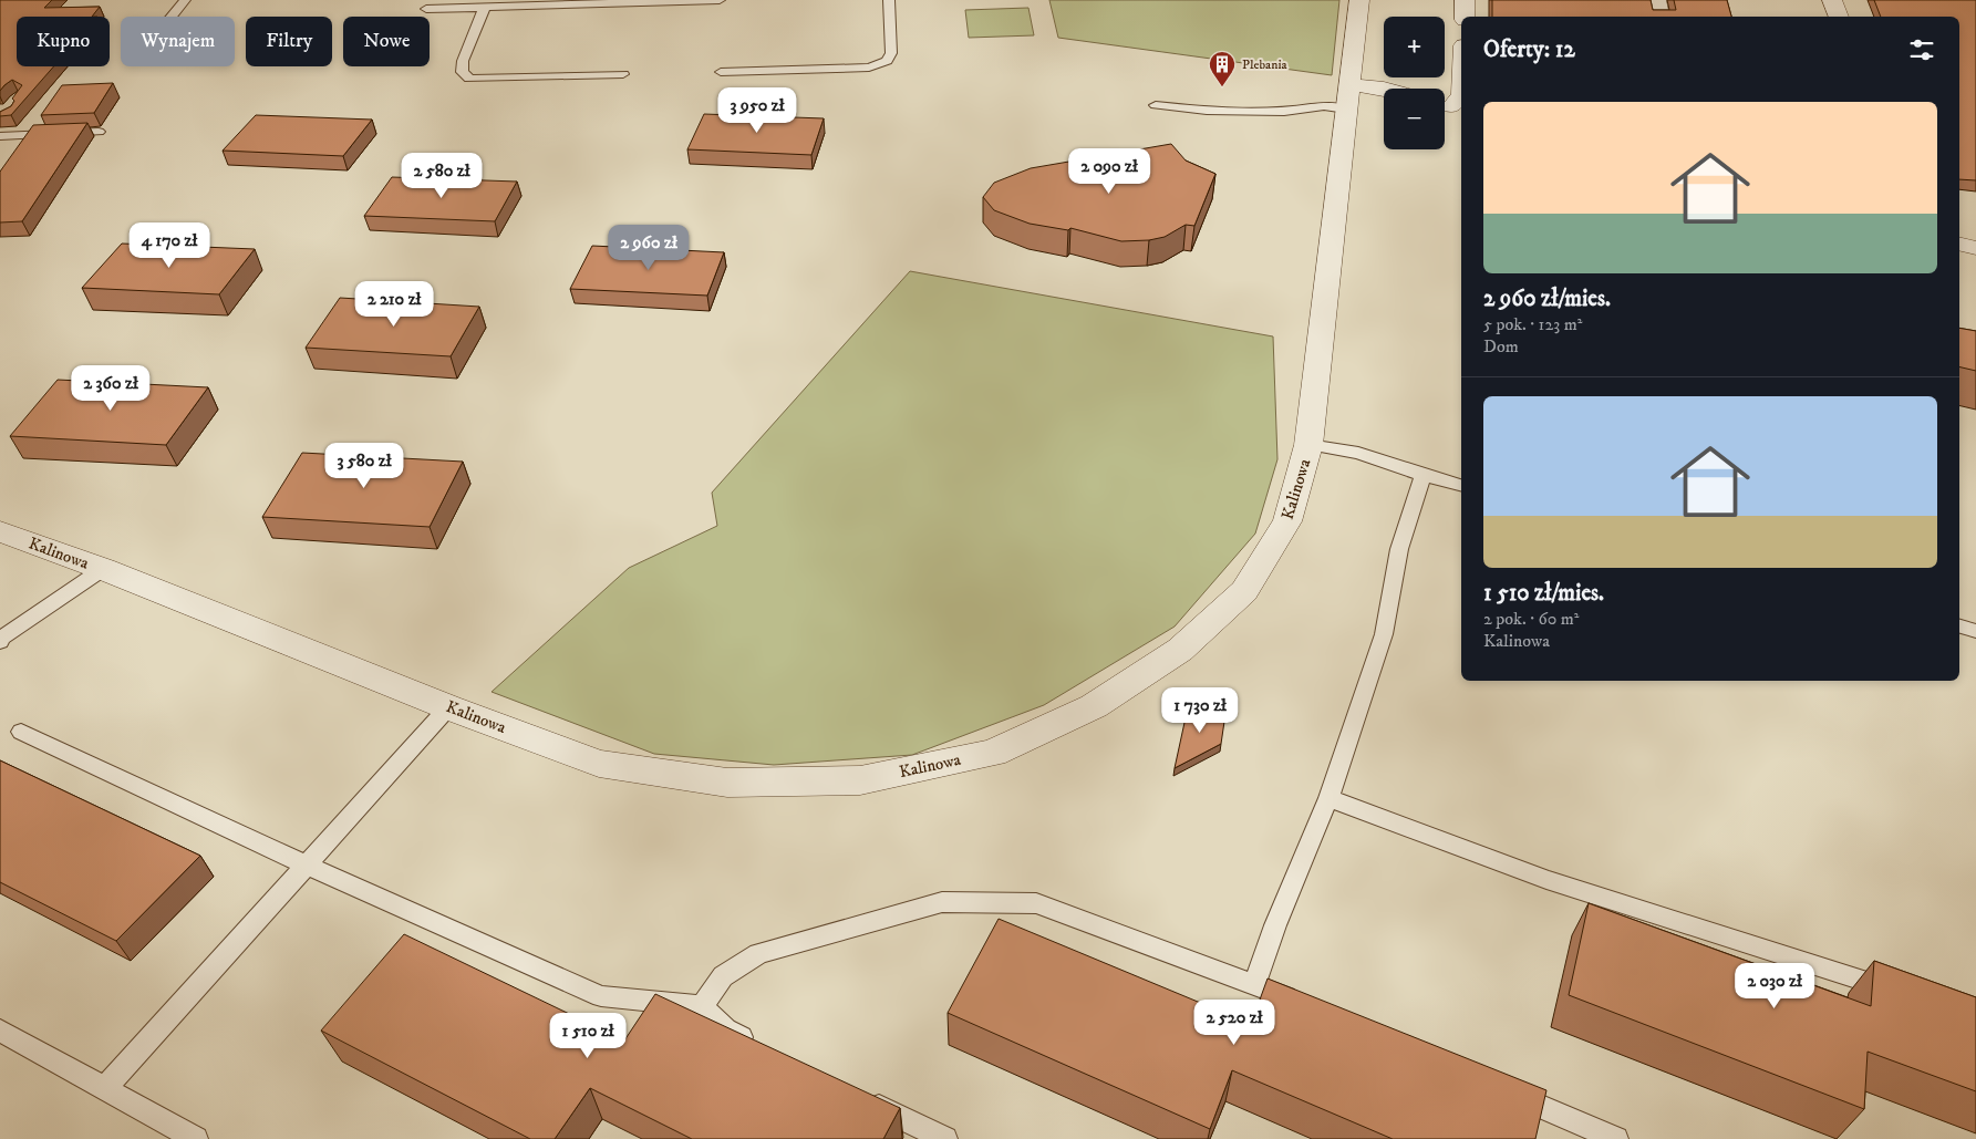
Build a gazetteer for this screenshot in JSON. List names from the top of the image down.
{
  "streets": {
    "street": ["Kalinowa"]
  },
  "places": {
    "building": ["Plebania"]
  },
  "page": {
    "map_buttons": ["+", "−"],
    "chip": [
      "Kupno",
      "Wynajem",
      "Filtry",
      "Nowe"
    ],
    "heading": "Oferty: 12",
    "list": [
      {
        "name": "2 960 zł/mies.",
        "note": "5 pok. · 123 m² · Dom"
      },
      {
        "name": "1 510 zł/mies.",
        "note": "2 pok. · 60 m² · Kalinowa"
      }
    ],
    "price": [
      "3 950 zł",
      "2 090 zł",
      "2 580 zł",
      "4 170 zł",
      "2 960 zł",
      "2 210 zł",
      "2 360 zł",
      "3 580 zł",
      "1 730 zł",
      "2 030 zł",
      "2 520 zł",
      "1 510 zł"
    ]
  }
}
